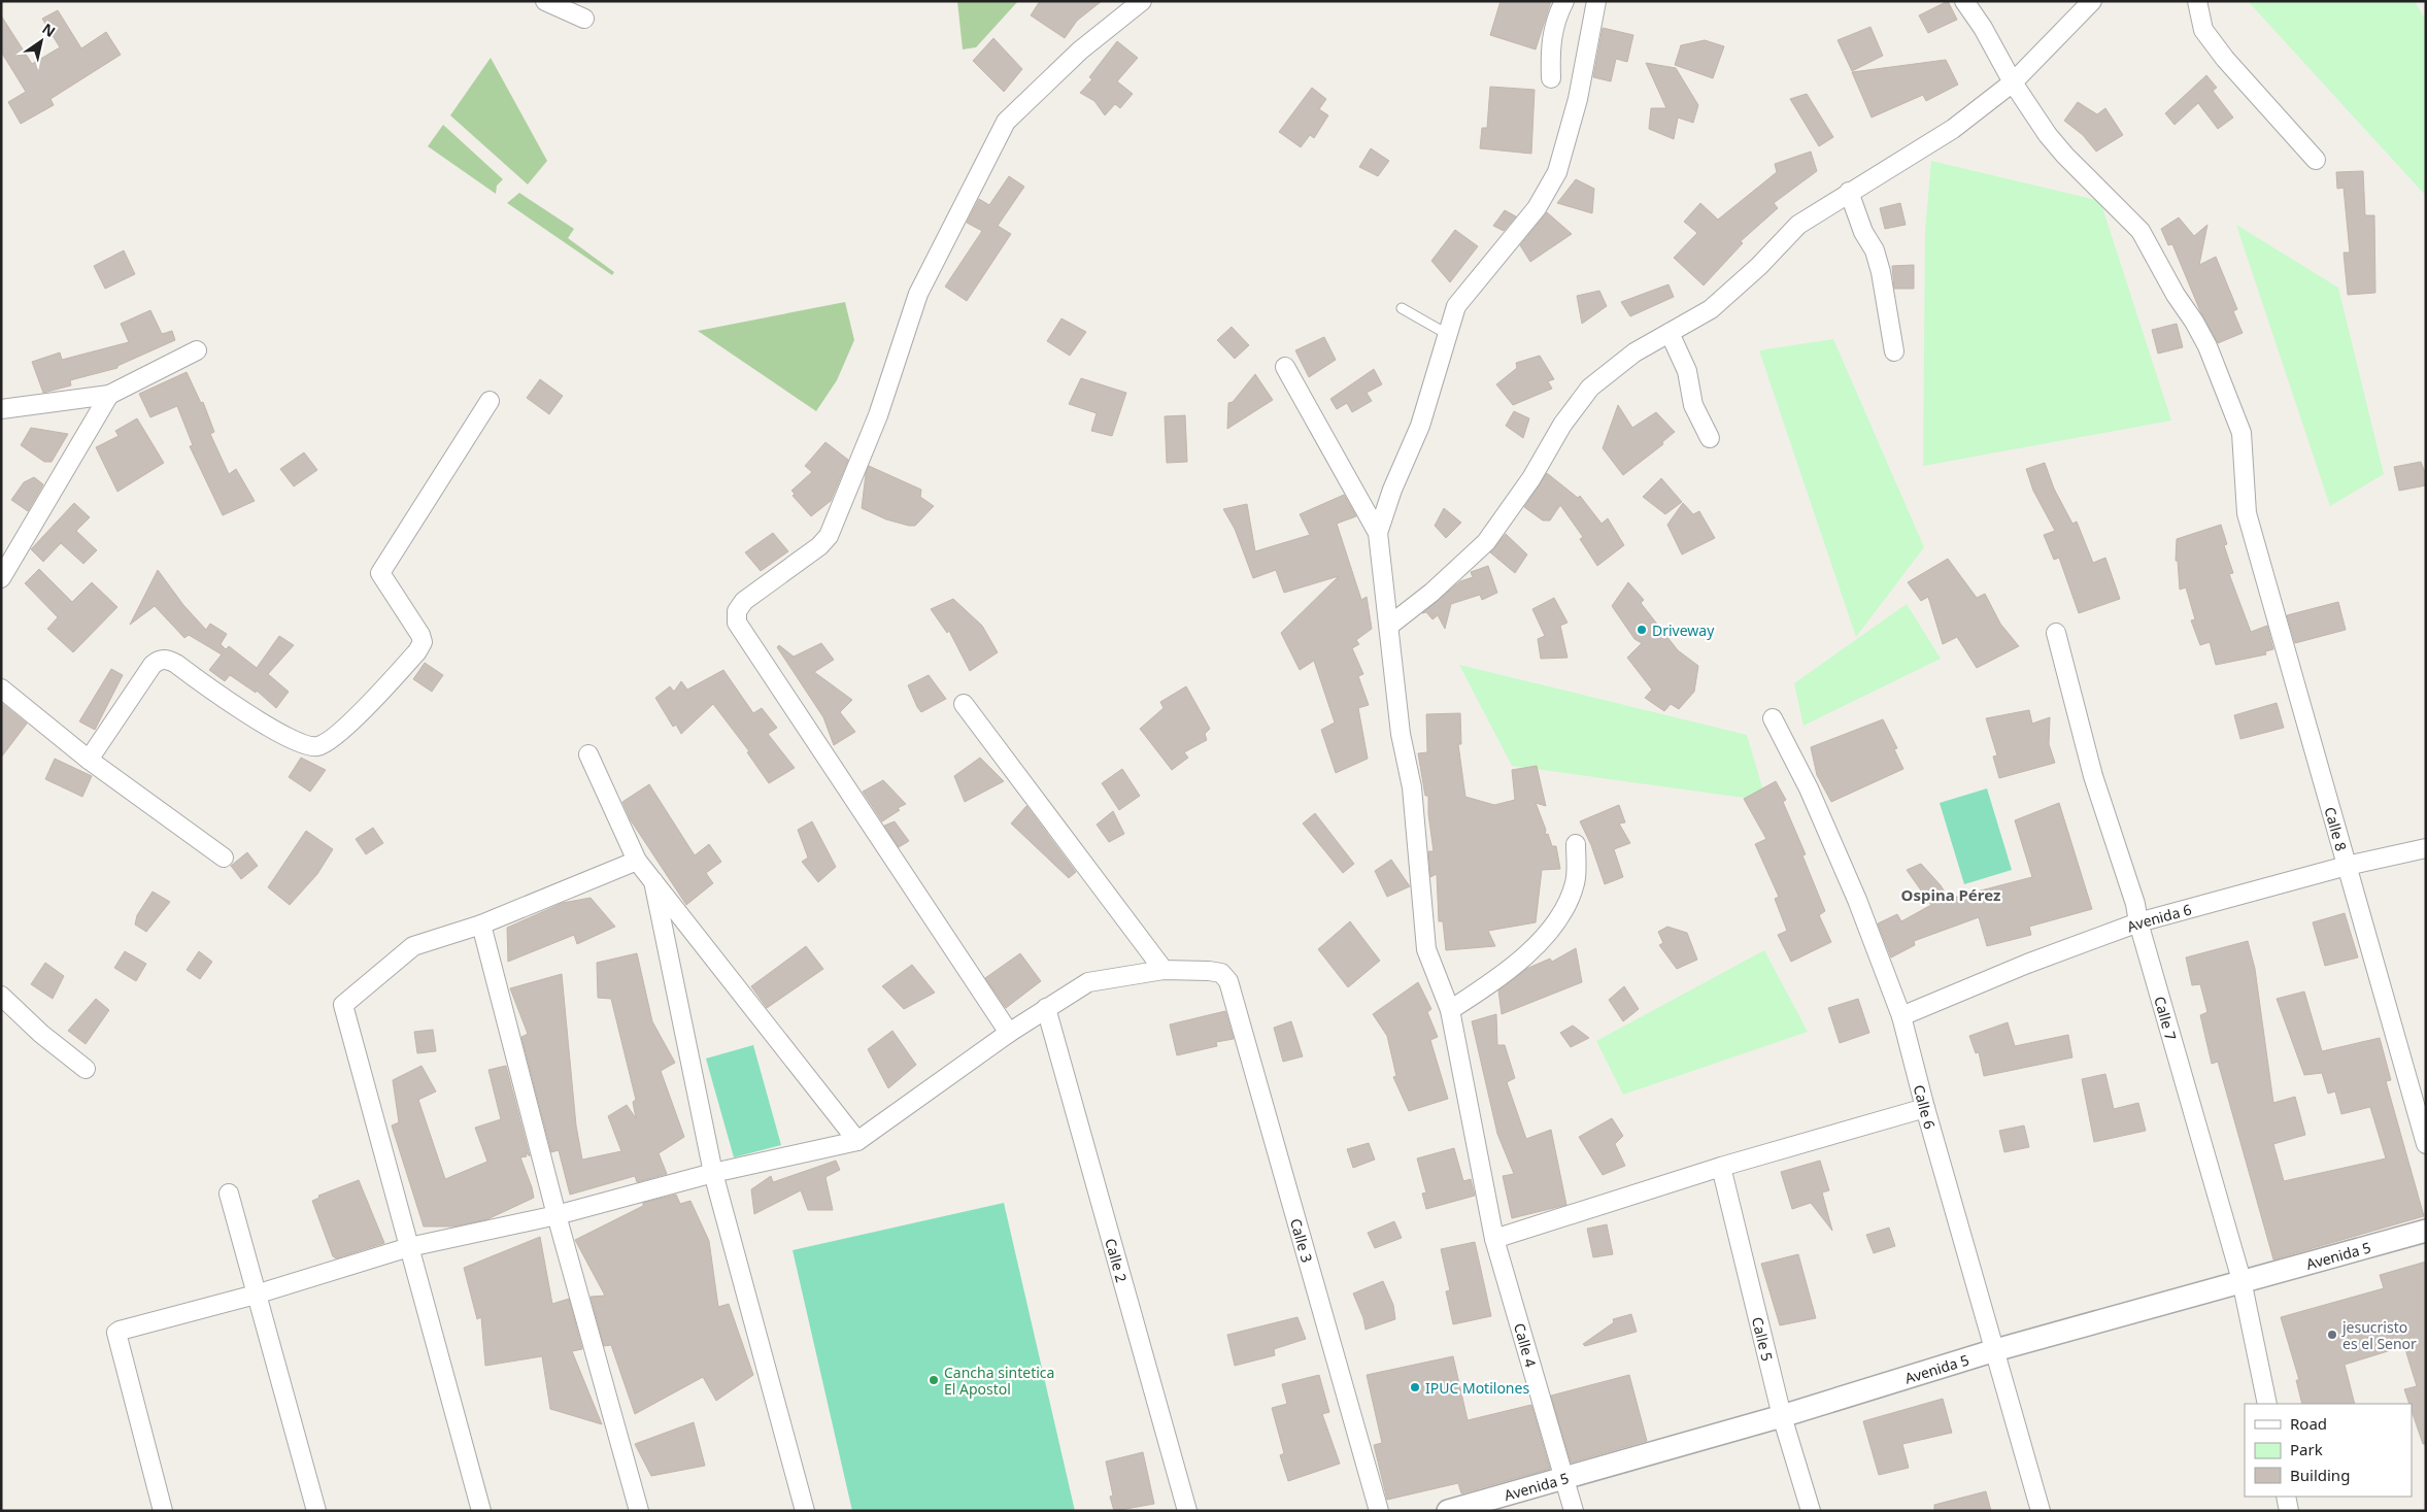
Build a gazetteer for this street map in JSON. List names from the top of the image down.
{
  "streets": {
    "street": [
      "Calle 8",
      "Avenida 6",
      "Calle 7",
      "Calle 6",
      "Calle 3",
      "Avenida 5",
      "Calle 2",
      "Calle 5",
      "Calle 4"
    ]
  },
  "crossings": [
    ["Calle 8", "Avenida 6"],
    ["Avenida 6", "Calle 7"],
    ["Avenida 6", "Calle 6"],
    ["Calle 7", "Avenida 5"],
    ["Calle 6", "Avenida 5"],
    ["Avenida 5", "Calle 5"],
    ["Avenida 5", "Calle 4"]
  ],
  "districts": ["Ospina Pérez"],
  "places": [
    "Driveway",
    "jesucristo es el Senor",
    "Cancha sintetica El Apostol",
    "IPUC Motilones"
  ],
  "legend": ["Road", "Park", "Building"],
  "north": "top right"
}
